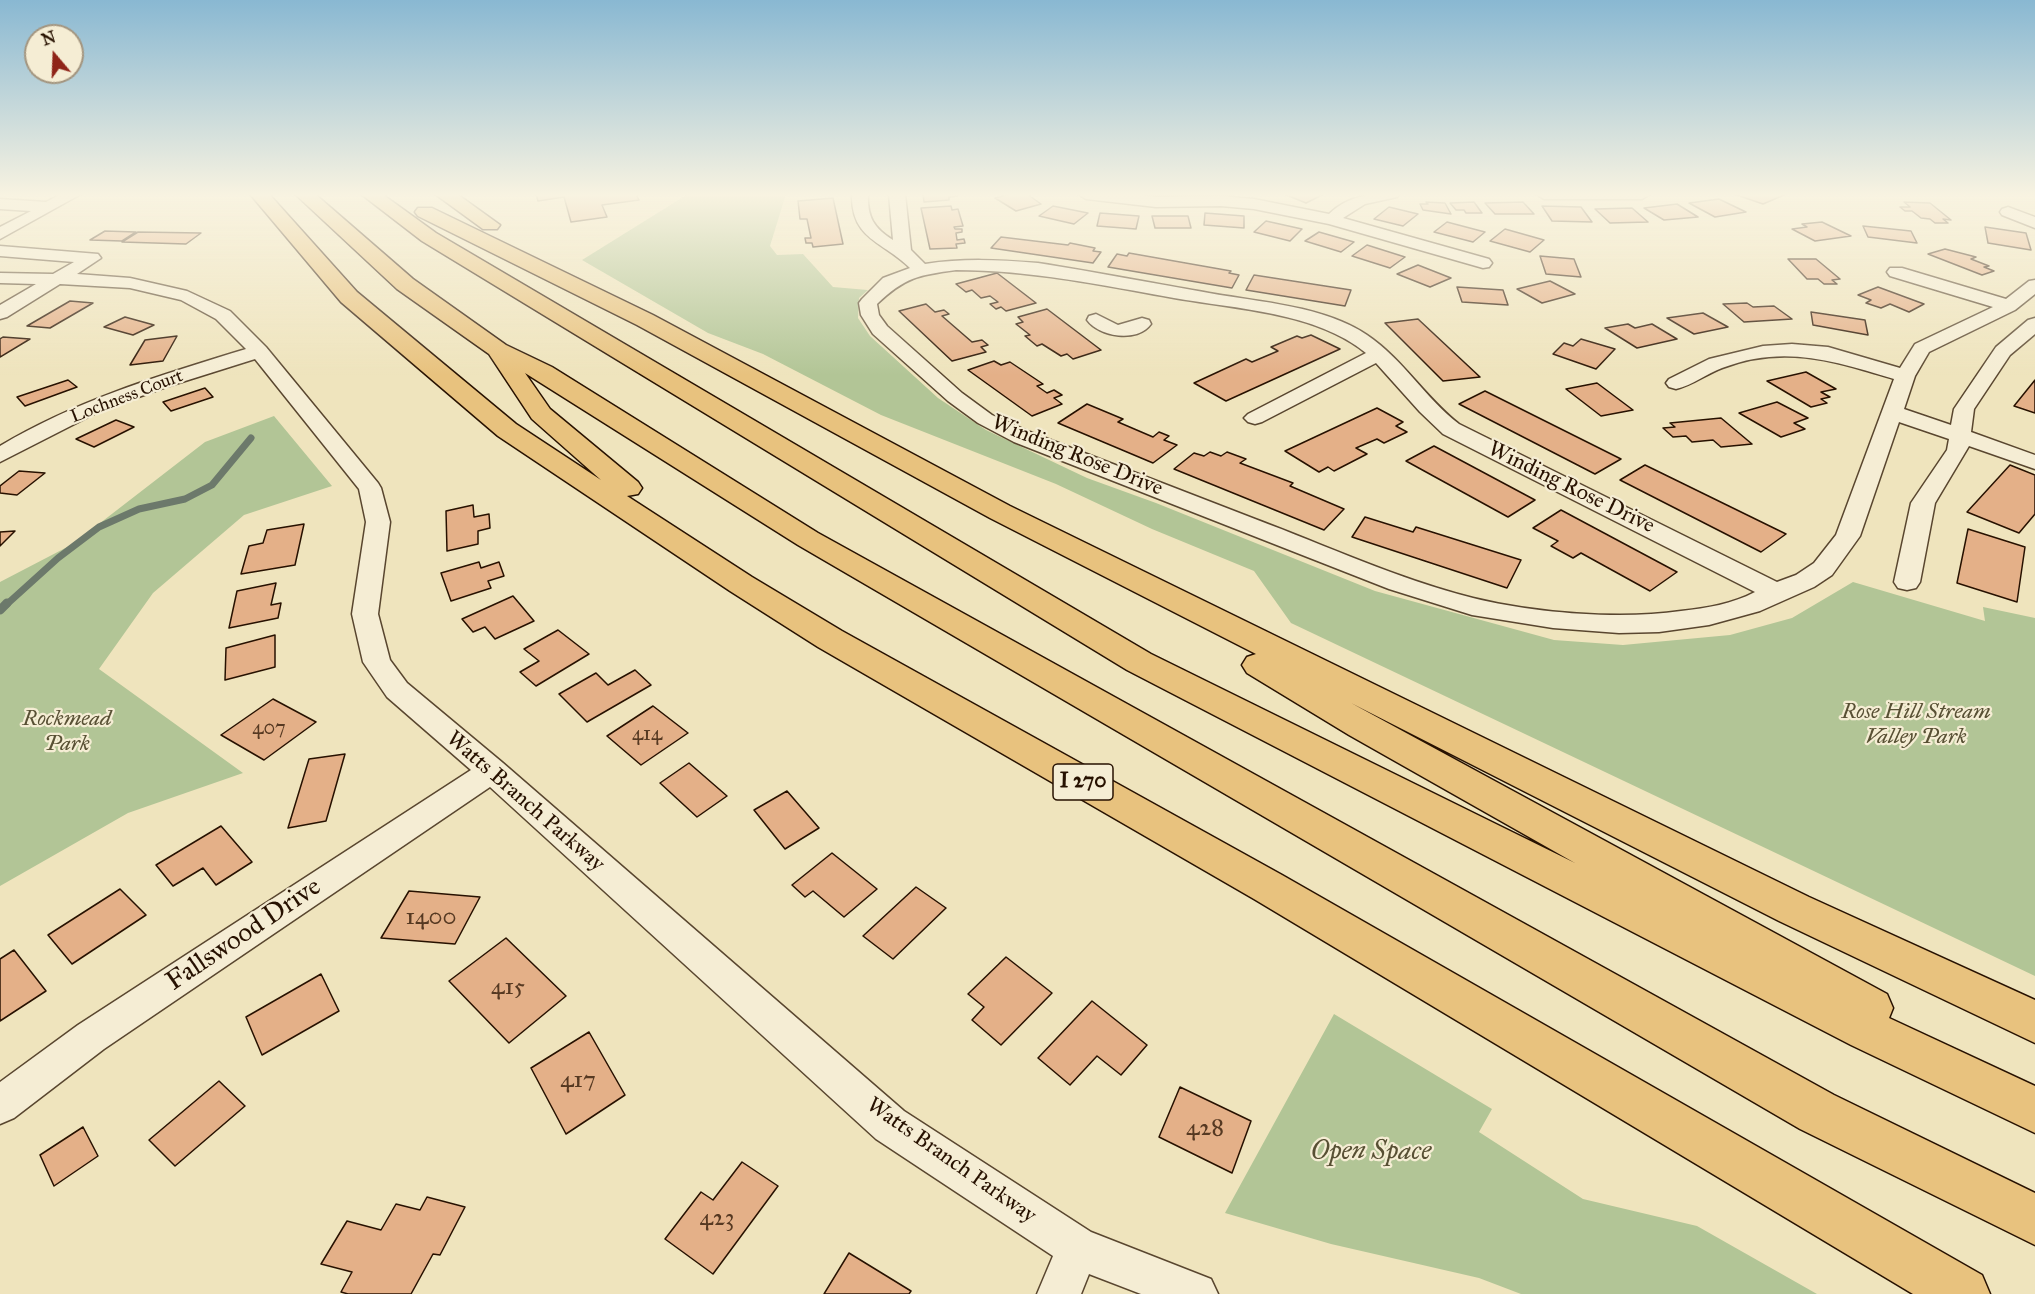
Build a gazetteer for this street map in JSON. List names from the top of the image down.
{
  "streets": {
    "highway": ["I 270"],
    "street": [
      "Lochness Court",
      "Winding Rose Drive",
      "Watts Branch Parkway",
      "Fallswood Drive"
    ]
  },
  "crossings": [
    ["Lochness Court", "Watts Branch Parkway"],
    ["Watts Branch Parkway", "Fallswood Drive"]
  ],
  "parks": ["Rose Hill Stream Valley Park", "Rockmead Park", "Open Space"],
  "house_numbers": [
    "407",
    "414",
    "1400",
    "415",
    "417",
    "428",
    "423"
  ],
  "north": "top"
}
